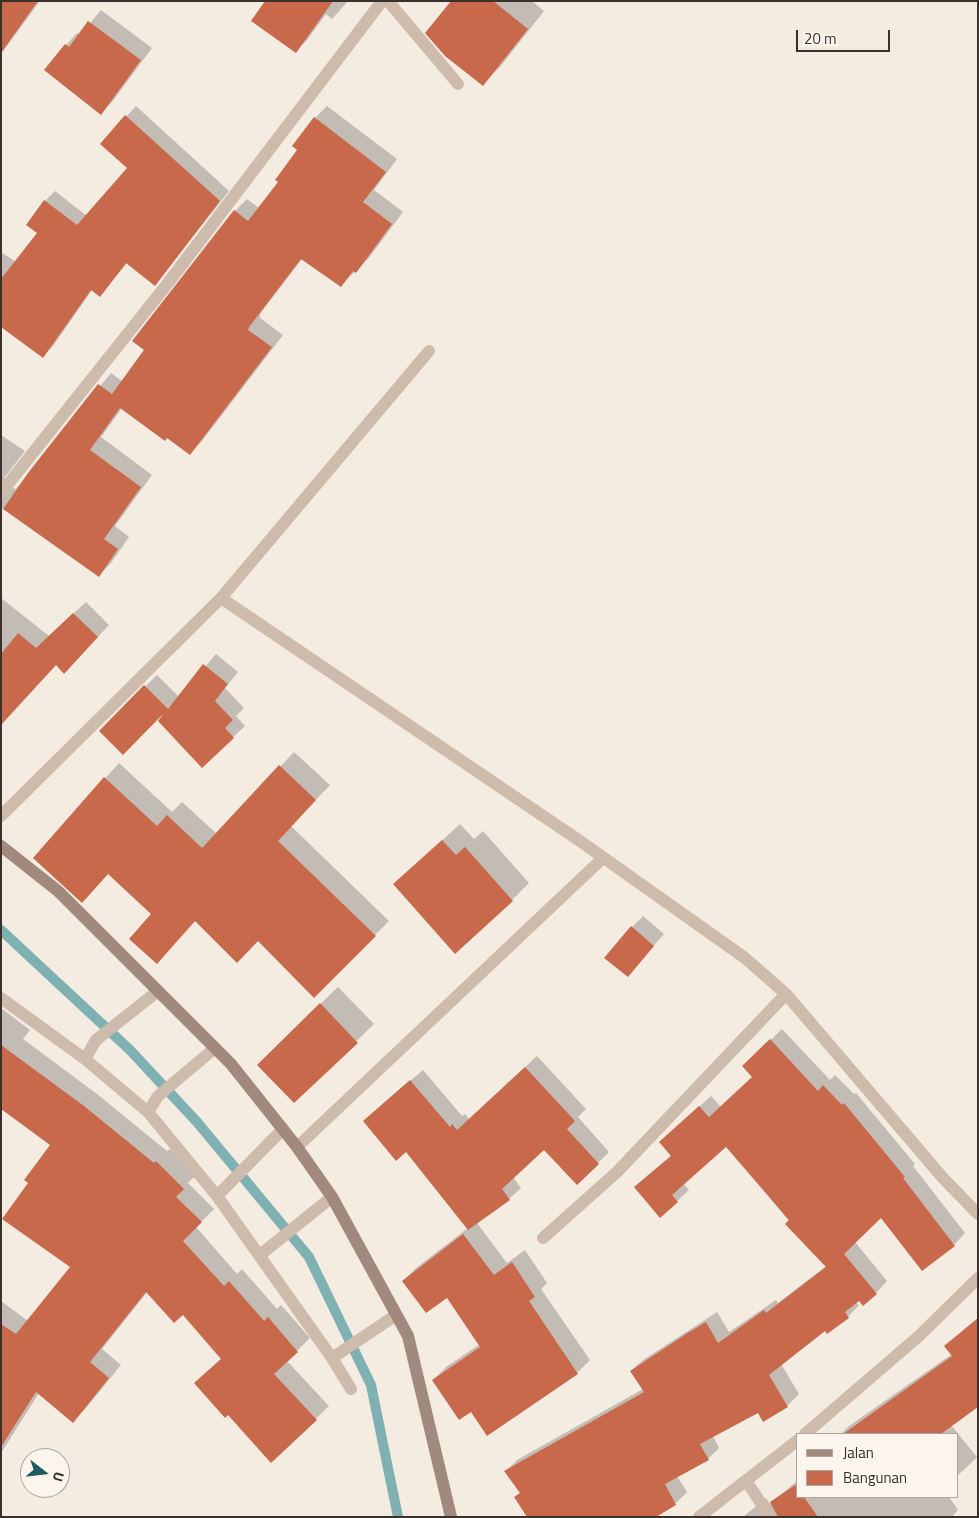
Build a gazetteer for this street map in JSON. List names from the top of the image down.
{
  "legend": ["Jalan", "Bangunan"],
  "scale_bar": "20 m",
  "north": "right"
}
